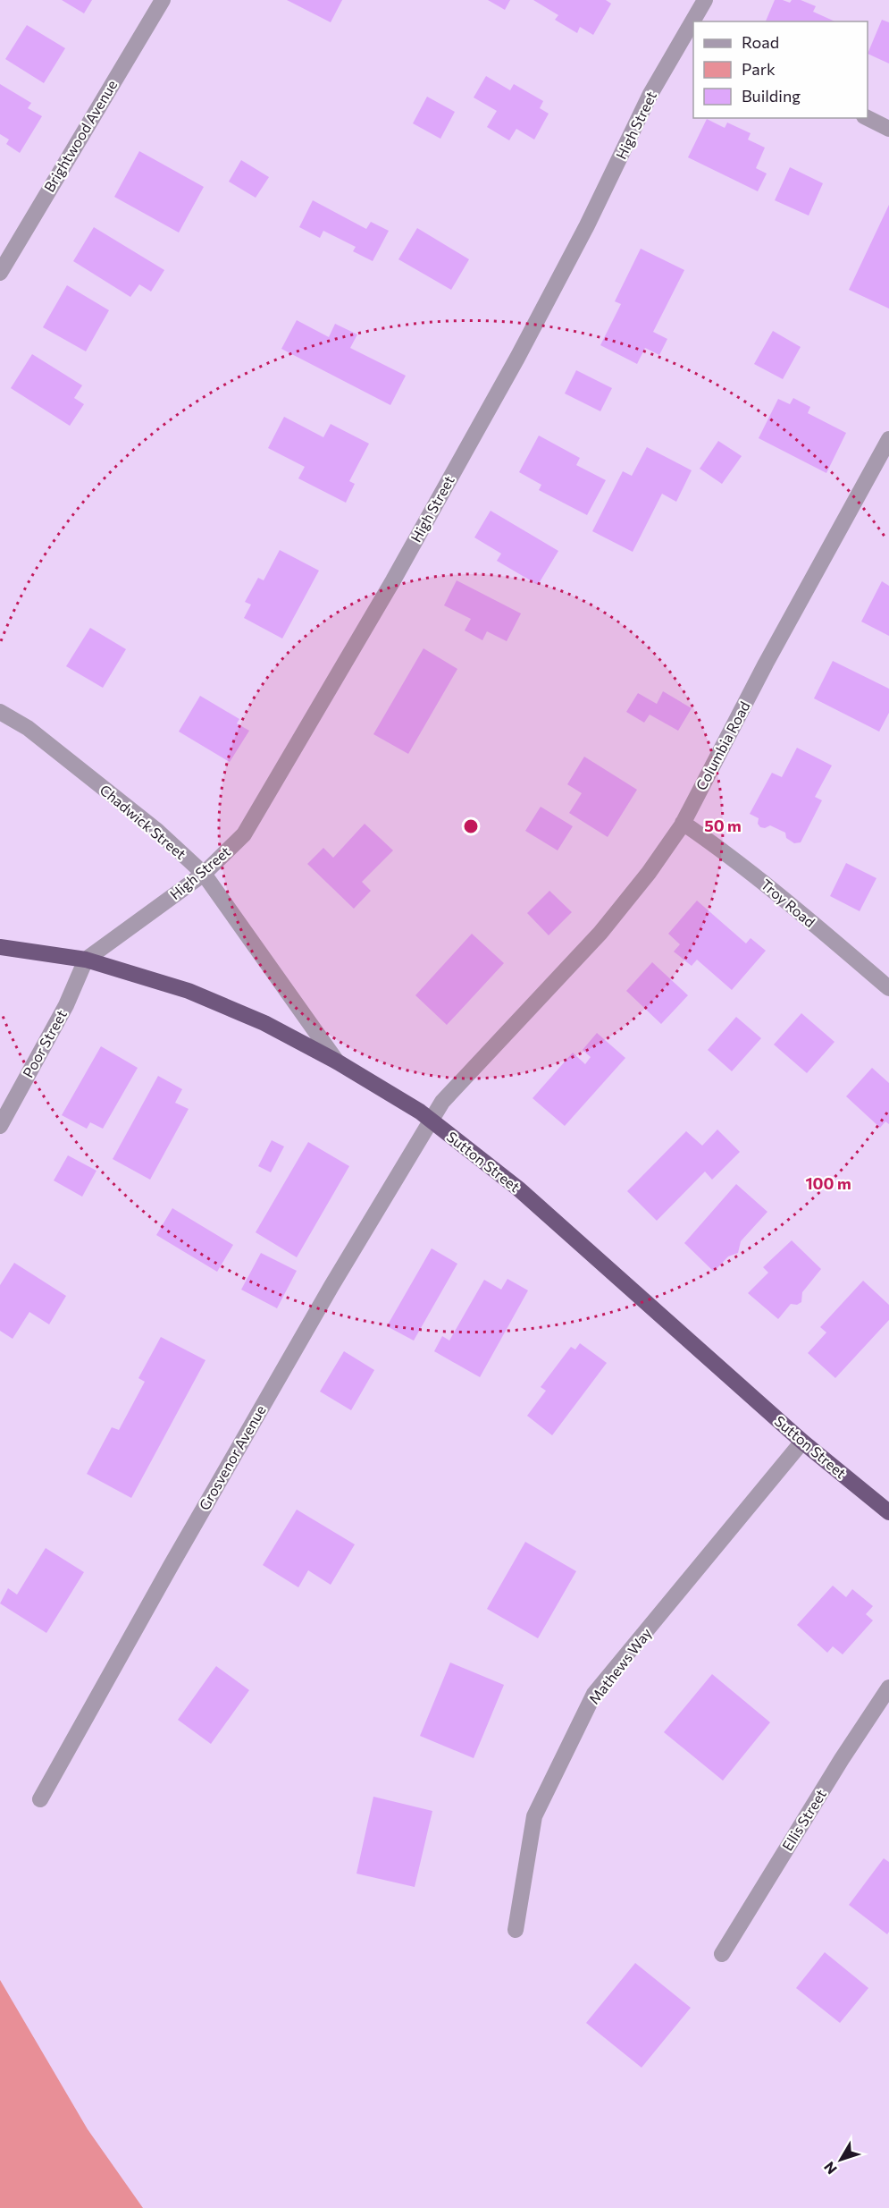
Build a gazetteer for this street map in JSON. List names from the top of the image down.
{
  "streets": {
    "highway": ["Sutton Street"],
    "street": [
      "High Street",
      "Brightwood Avenue",
      "Columbia Road",
      "Chadwick Street",
      "Troy Road",
      "Poor Street",
      "Grosvenor Avenue",
      "Mathews Way",
      "Ellis Street"
    ]
  },
  "crossings": [
    ["High Street", "Chadwick Street"],
    ["High Street", "Poor Street"],
    ["High Street", "Sutton Street"],
    ["Columbia Road", "Troy Road"],
    ["Columbia Road", "Sutton Street"],
    ["Columbia Road", "Grosvenor Avenue"],
    ["Chadwick Street", "Sutton Street"],
    ["Poor Street", "Sutton Street"],
    ["Sutton Street", "Grosvenor Avenue"],
    ["Sutton Street", "Mathews Way"]
  ],
  "legend": ["Road", "Park", "Building"],
  "north": "bottom left",
  "rings": ["50 m", "100 m"]
}
